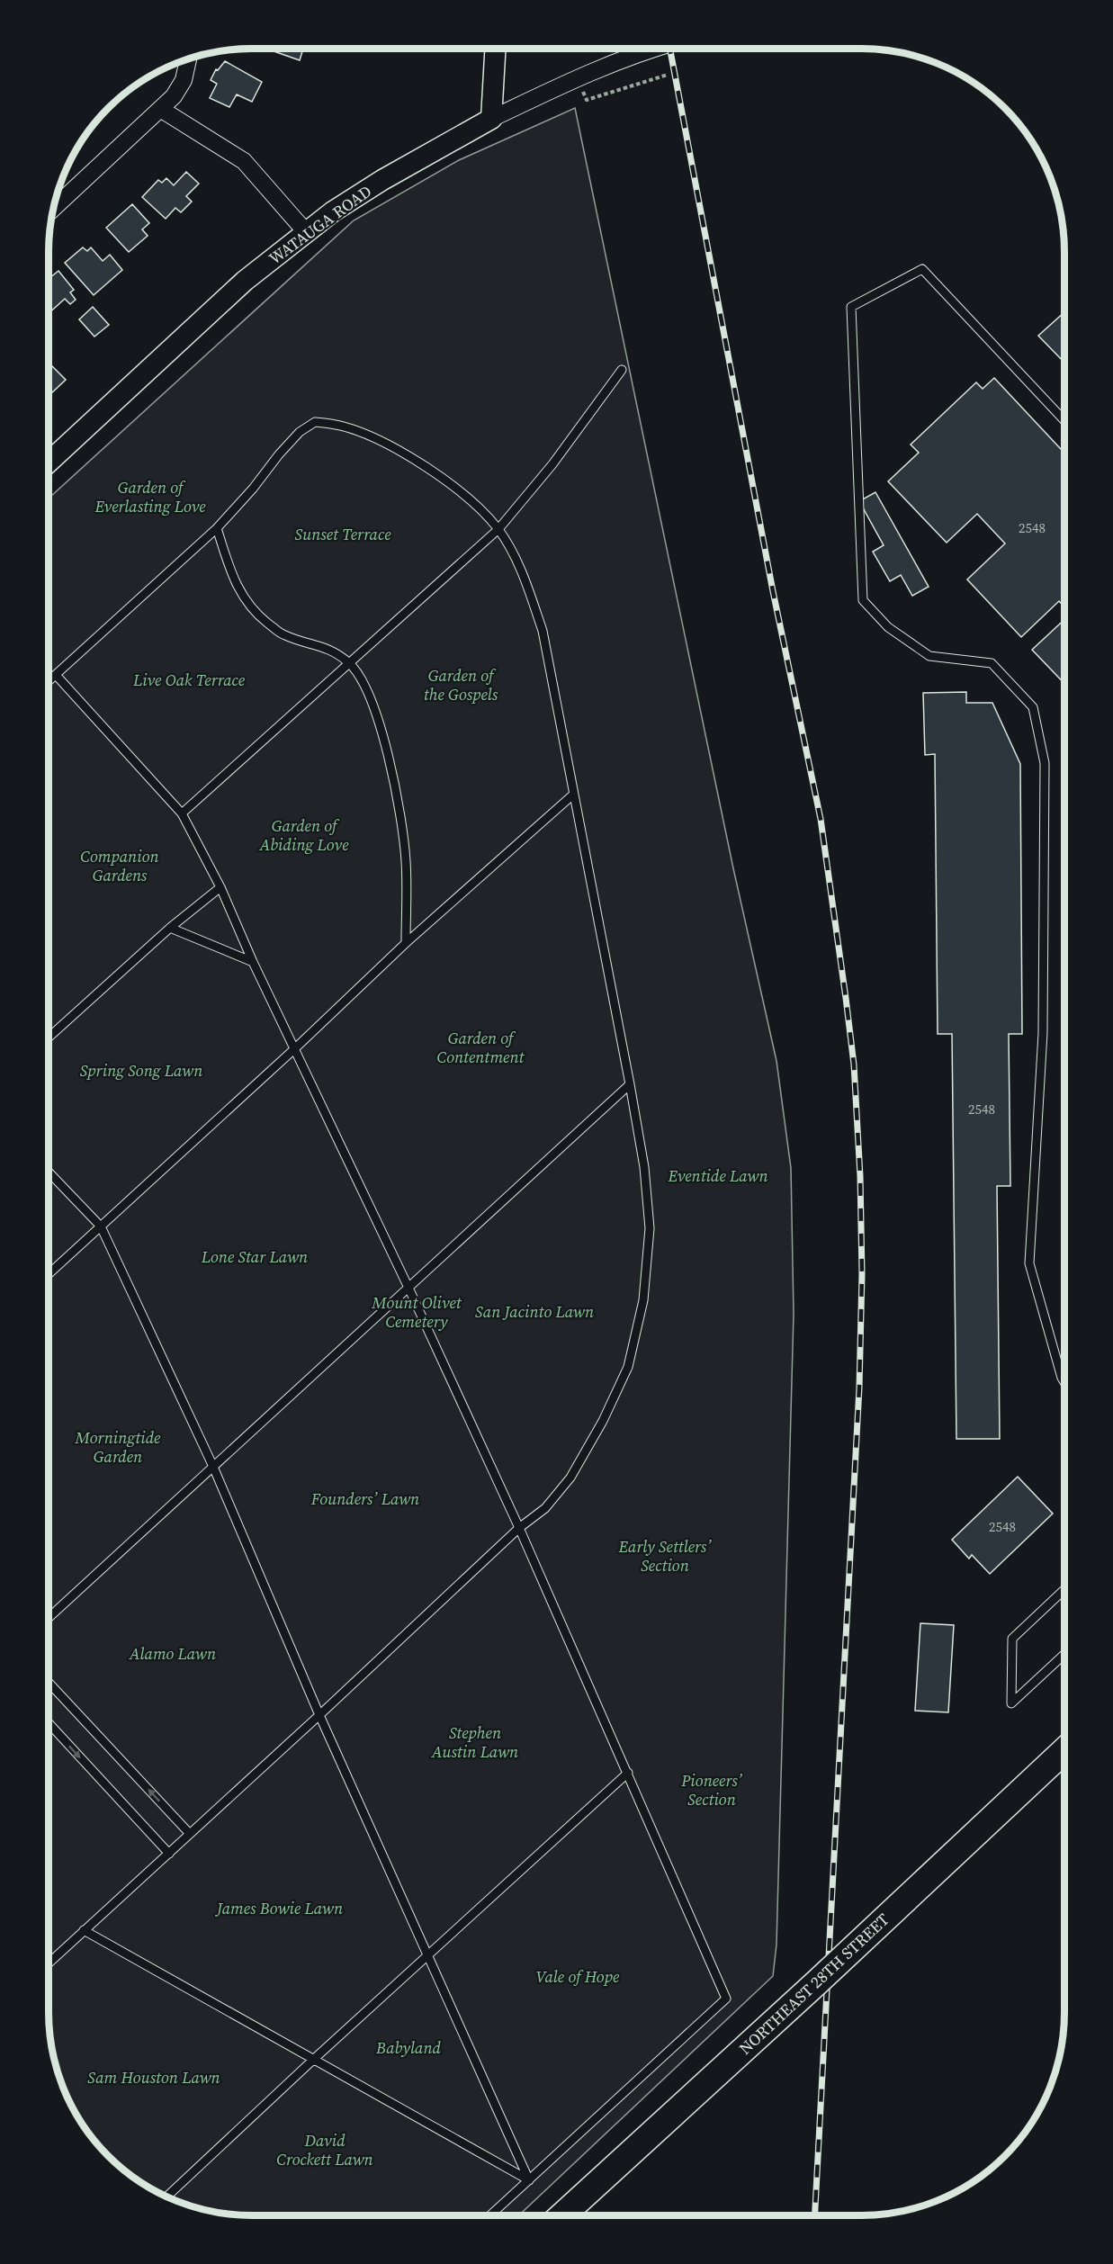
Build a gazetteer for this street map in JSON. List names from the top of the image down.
{
  "streets": {
    "main road": ["NORTHEAST 28TH STREET"],
    "street": ["WATAUGA ROAD"]
  },
  "parks": [
    "Garden of Everlasting Love",
    "Sunset Terrace",
    "Garden of the Gospels",
    "Live Oak Terrace",
    "Garden of Abiding Love",
    "Companion Gardens",
    "Garden of Contentment",
    "Spring Song Lawn",
    "Eventide Lawn",
    "Lone Star Lawn",
    "Mount Olivet Cemetery",
    "San Jacinto Lawn",
    "Morningtide Garden",
    "Founders’ Lawn",
    "Early Settlers’ Section",
    "Alamo Lawn",
    "Stephen Austin Lawn",
    "Pioneers’ Section",
    "James Bowie Lawn",
    "Vale of Hope",
    "Babyland",
    "Sam Houston Lawn",
    "David Crockett Lawn"
  ],
  "house_numbers": ["2548", "2548", "2548"]
}
